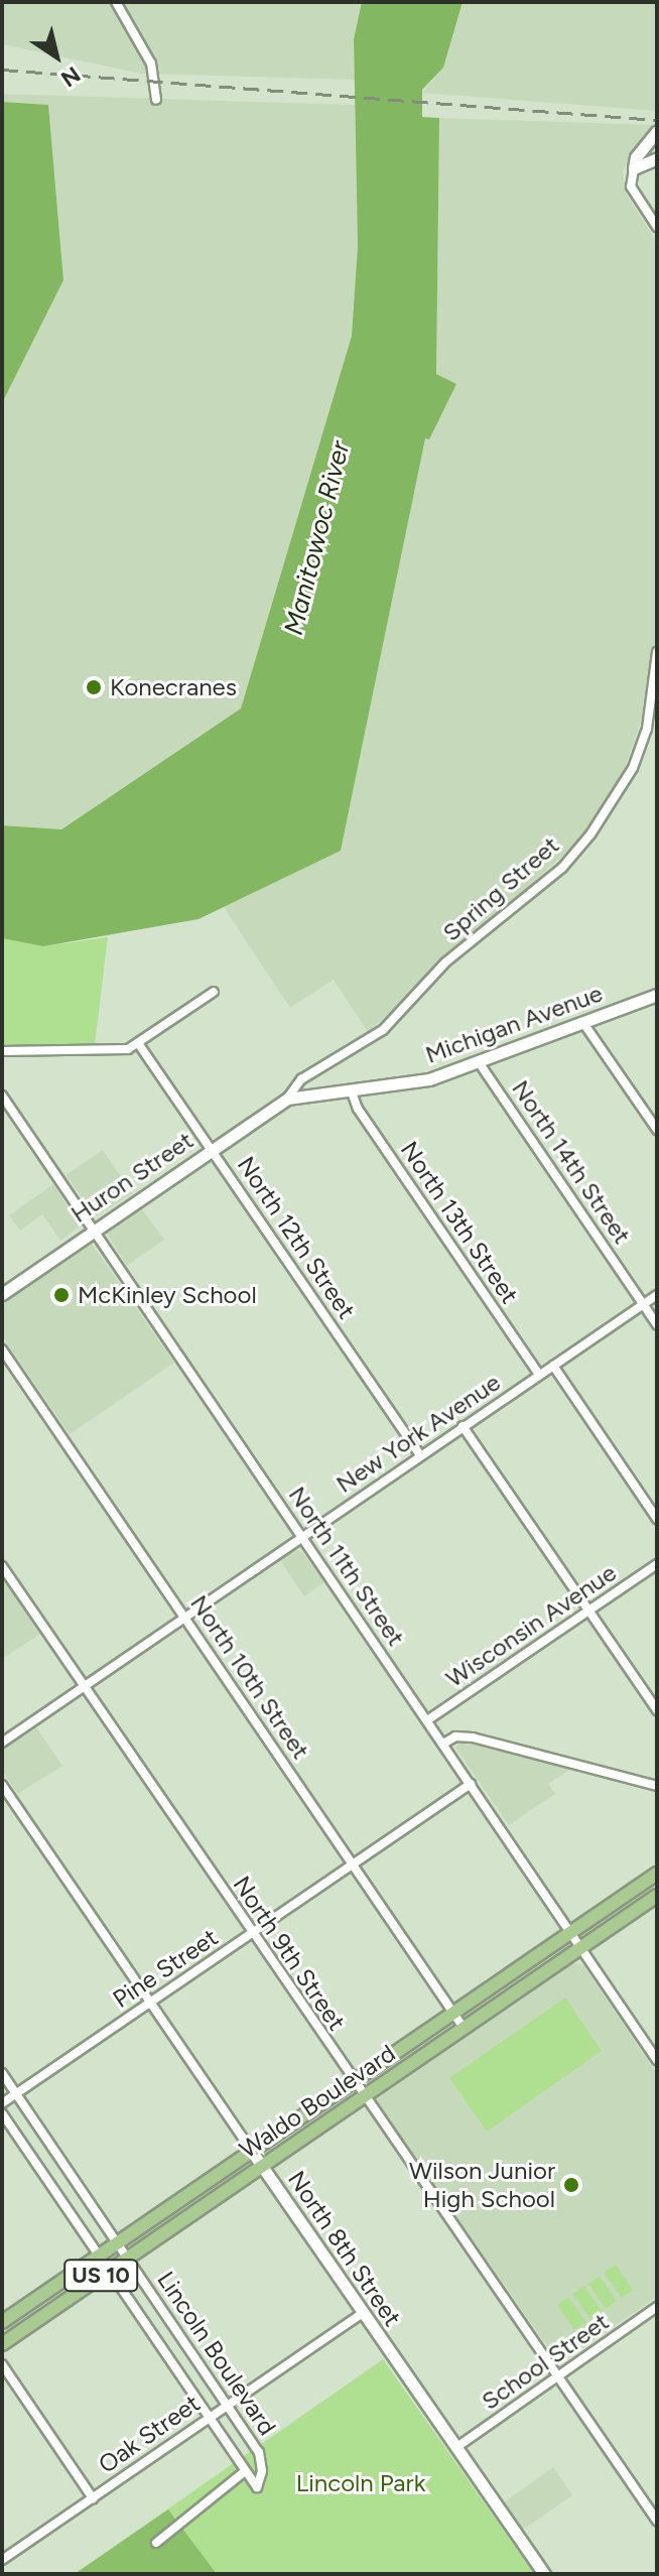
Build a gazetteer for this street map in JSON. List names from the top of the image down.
{
  "streets": {
    "main road": ["Waldo Boulevard", "US 10"],
    "street": [
      "Spring Street",
      "Michigan Avenue",
      "North 14th Street",
      "Huron Street",
      "North 13th Street",
      "North 12th Street",
      "New York Avenue",
      "North 11th Street",
      "Wisconsin Avenue",
      "North 10th Street",
      "North 9th Street",
      "Pine Street",
      "North 8th Street",
      "Lincoln Boulevard",
      "School Street",
      "Oak Street"
    ]
  },
  "crossings": [
    ["Spring Street", "Michigan Avenue"],
    ["Spring Street", "Huron Street"],
    ["Michigan Avenue", "North 14th Street"],
    ["Michigan Avenue", "Huron Street"],
    ["Michigan Avenue", "North 13th Street"],
    ["North 14th Street", "New York Avenue"],
    ["Huron Street", "North 12th Street"],
    ["Huron Street", "North 11th Street"],
    ["North 13th Street", "New York Avenue"],
    ["North 12th Street", "New York Avenue"],
    ["New York Avenue", "North 11th Street"],
    ["New York Avenue", "North 10th Street"],
    ["New York Avenue", "North 9th Street"],
    ["North 11th Street", "Wisconsin Avenue"],
    ["North 11th Street", "Pine Street"],
    ["North 11th Street", "Waldo Boulevard"],
    ["North 10th Street", "Pine Street"],
    ["North 10th Street", "Waldo Boulevard"],
    ["North 9th Street", "Pine Street"],
    ["North 9th Street", "Waldo Boulevard"],
    ["North 9th Street", "School Street"],
    ["Pine Street", "North 8th Street"],
    ["Pine Street", "Lincoln Boulevard"],
    ["Waldo Boulevard", "North 8th Street"],
    ["Waldo Boulevard", "Lincoln Boulevard"],
    ["North 8th Street", "School Street"],
    ["North 8th Street", "Oak Street"],
    ["Lincoln Boulevard", "Oak Street"]
  ],
  "water": ["Manitowoc River"],
  "parks": ["Lincoln Park"],
  "places": ["Konecranes", "McKinley School", "Wilson Junior High School"],
  "north": "bottom right"
}
